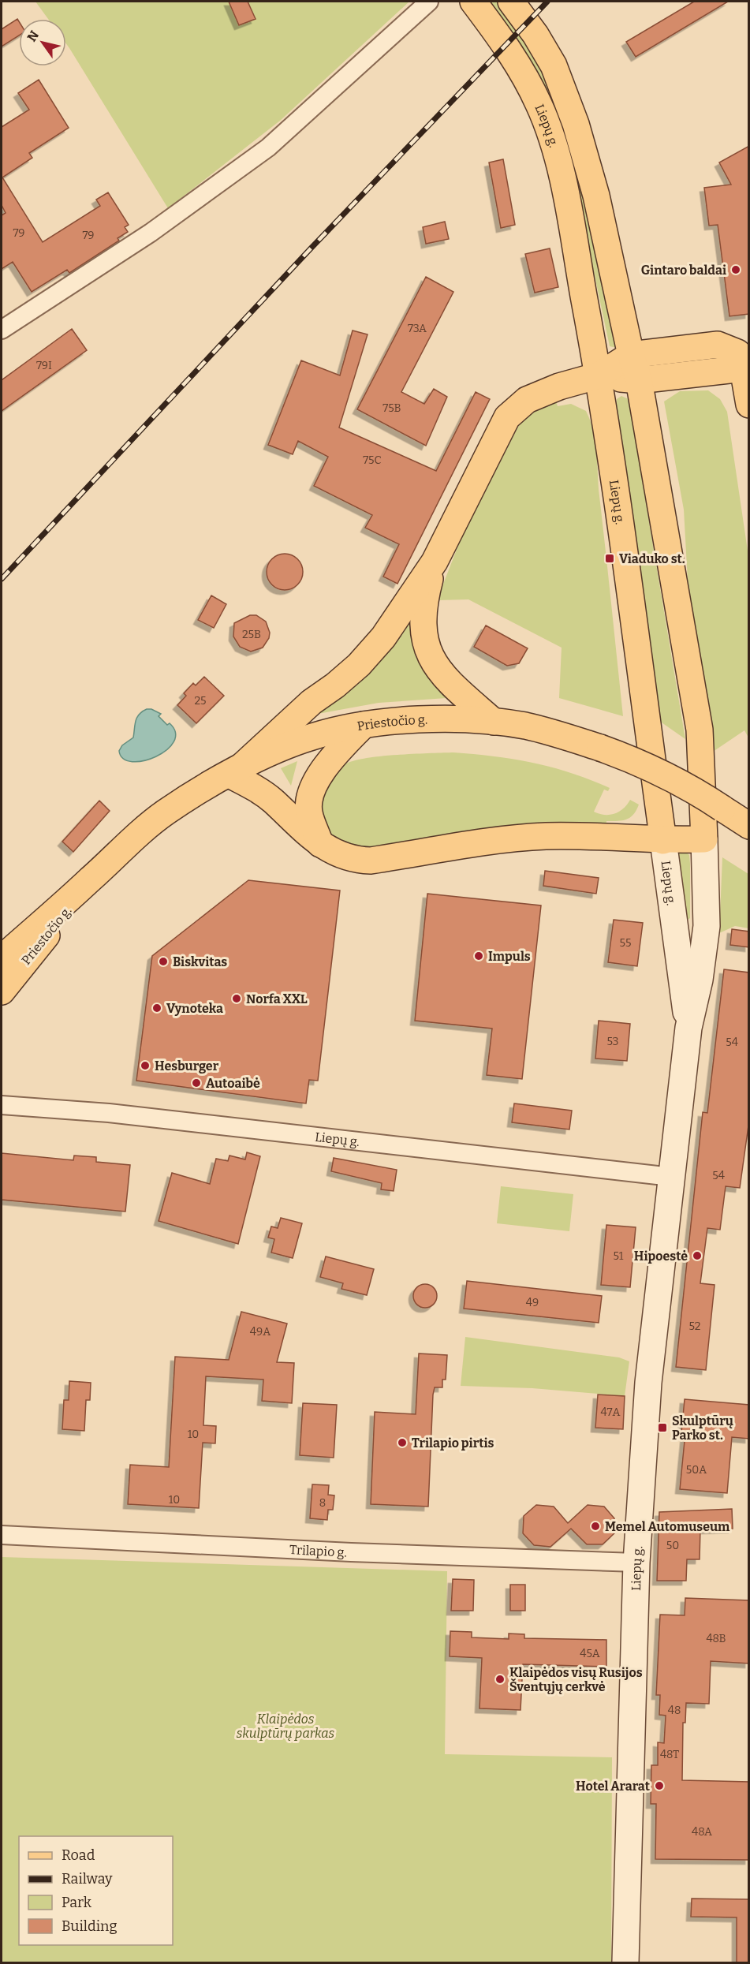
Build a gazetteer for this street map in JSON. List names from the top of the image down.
{
  "streets": {
    "main road": ["Liepų g.", "Priestočio g."],
    "street": ["Trilapio g."]
  },
  "crossings": [
    ["Liepų g.", "Trilapio g."]
  ],
  "parks": ["Klaipėdos skulptūrų parkas"],
  "places": {
    "other": [
      "Gintaro baldai",
      "Impuls",
      "Biskvitas",
      "Norfa XXL",
      "Vynoteka",
      "Hesburger",
      "Autoaibė",
      "Hipoestė",
      "Trilapio pirtis",
      "Memel Automuseum",
      "Klaipėdos visų Rusijos Šventųjų cerkvė",
      "Hotel Ararat"
    ],
    "transit": ["Viaduko st.", "Skulptūrų Parko st."]
  },
  "house_numbers": [
    "79",
    "79",
    "73A",
    "79I",
    "75B",
    "75C",
    "25B",
    "25",
    "55",
    "53",
    "54",
    "54",
    "51",
    "49",
    "52",
    "49A",
    "47A",
    "10",
    "50A",
    "10",
    "8",
    "50",
    "48B",
    "45A",
    "48",
    "48T",
    "48A"
  ],
  "legend": [
    "Road",
    "Railway",
    "Park",
    "Building"
  ],
  "north": "top left"
}
